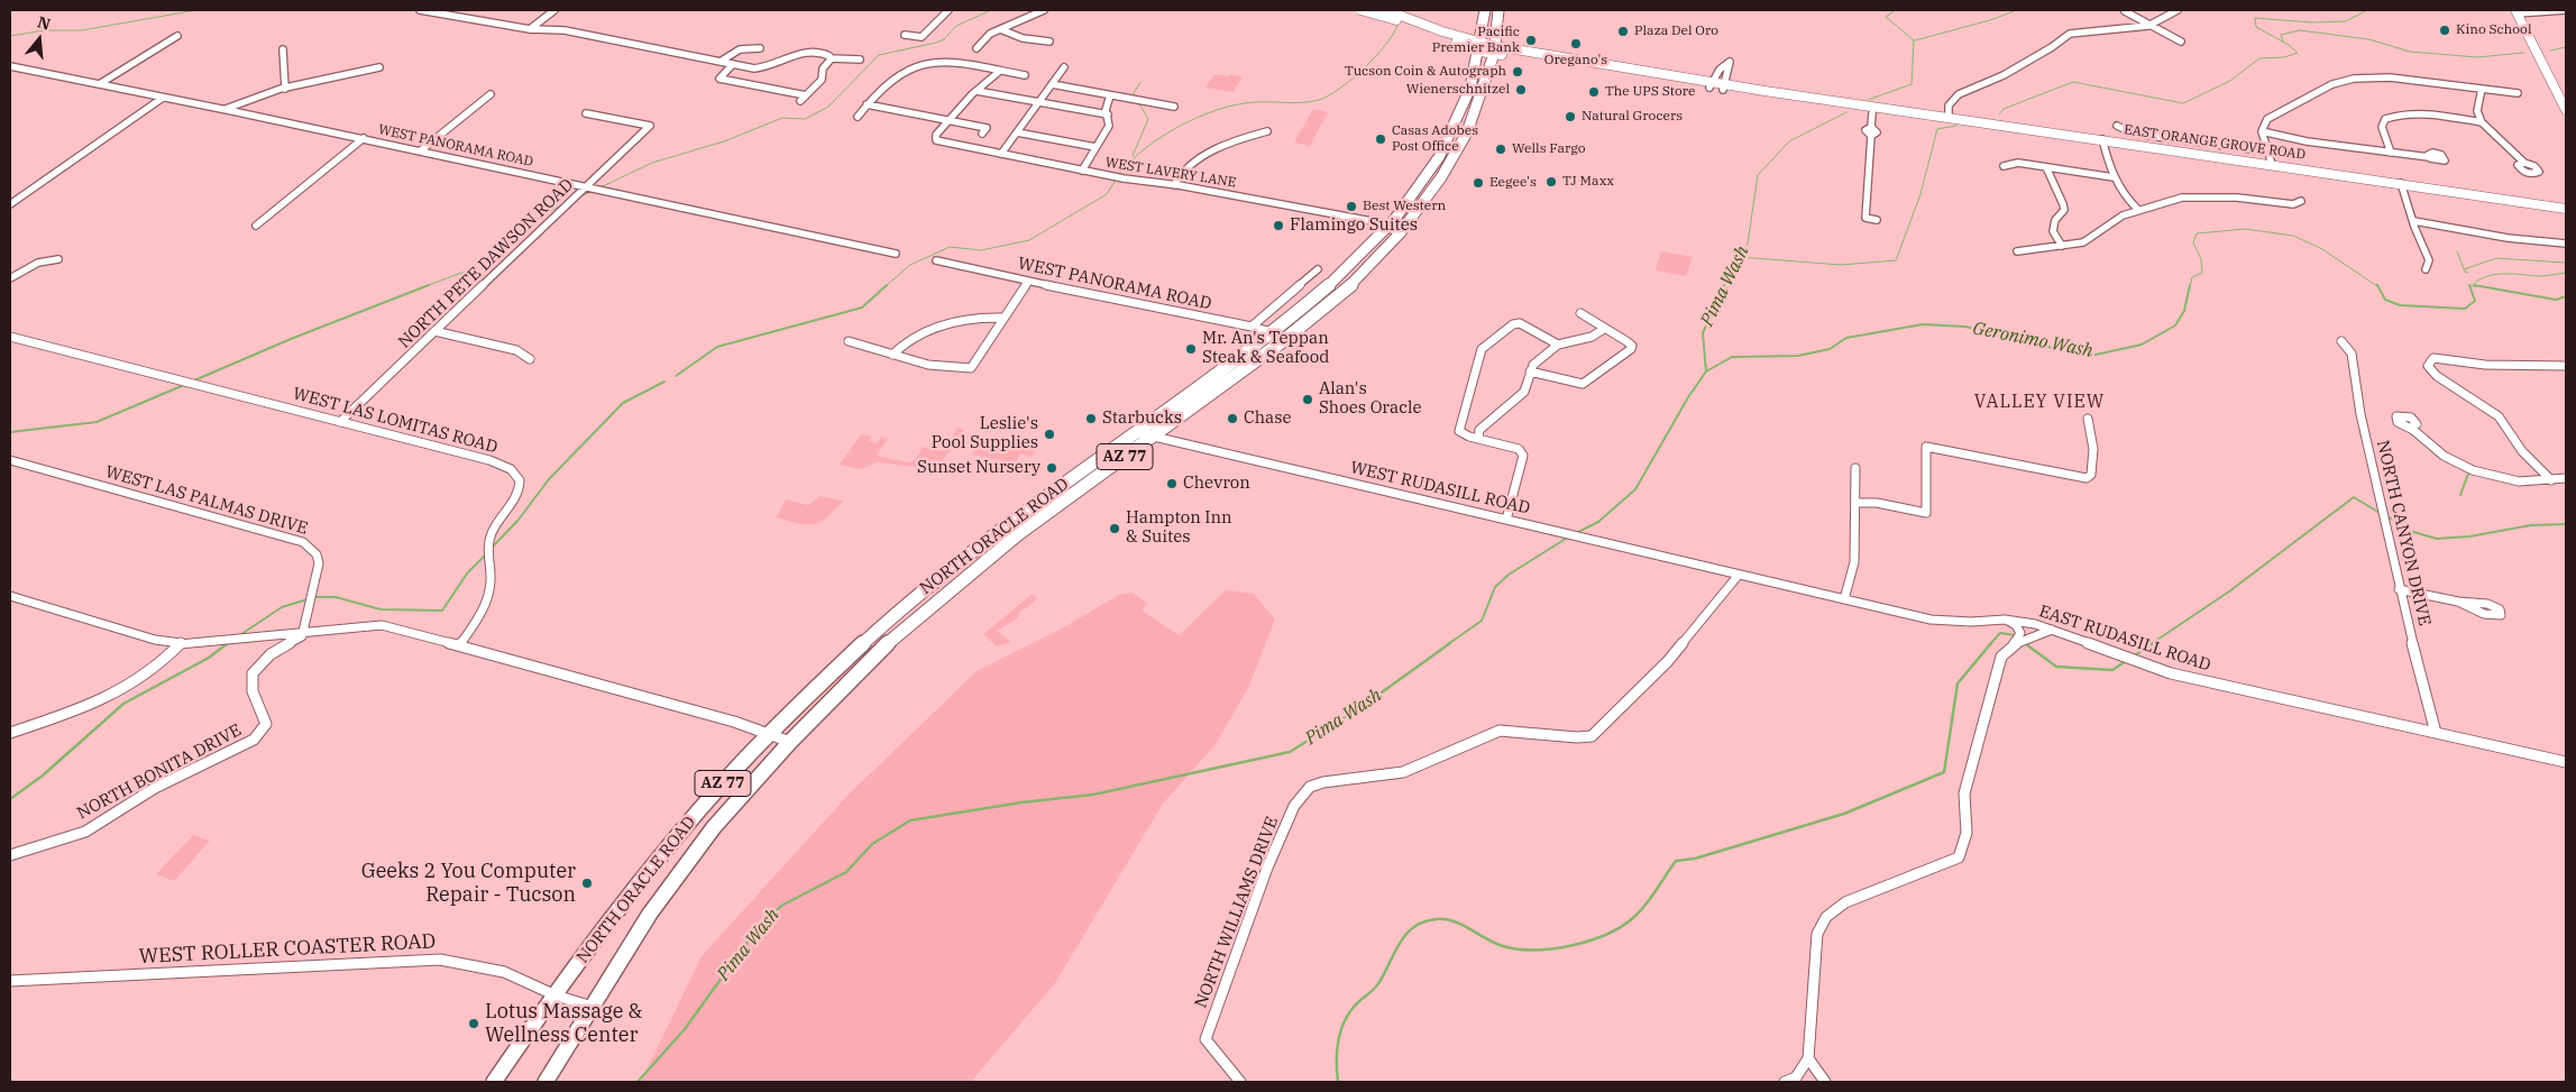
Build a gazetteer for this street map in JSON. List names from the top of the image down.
{
  "streets": {
    "highway": ["AZ 77", "NORTH ORACLE ROAD"],
    "main road": ["EAST ORANGE GROVE ROAD"],
    "street": [
      "WEST PANORAMA ROAD",
      "WEST LAVERY LANE",
      "NORTH PETE DAWSON ROAD",
      "WEST LAS LOMITAS ROAD",
      "WEST RUDASILL ROAD",
      "WEST LAS PALMAS DRIVE",
      "NORTH CANYON DRIVE",
      "EAST RUDASILL ROAD",
      "NORTH BONITA DRIVE",
      "NORTH WILLIAMS DRIVE",
      "WEST ROLLER COASTER ROAD"
    ]
  },
  "crossings": [
    ["EAST ORANGE GROVE ROAD", "NORTH ORACLE ROAD"],
    ["WEST PANORAMA ROAD", "NORTH PETE DAWSON ROAD"],
    ["WEST PANORAMA ROAD", "NORTH ORACLE ROAD"],
    ["WEST LAVERY LANE", "NORTH ORACLE ROAD"],
    ["NORTH PETE DAWSON ROAD", "WEST LAS LOMITAS ROAD"],
    ["WEST RUDASILL ROAD", "NORTH ORACLE ROAD"],
    ["WEST RUDASILL ROAD", "EAST RUDASILL ROAD"],
    ["WEST RUDASILL ROAD", "NORTH WILLIAMS DRIVE"],
    ["WEST LAS PALMAS DRIVE", "NORTH BONITA DRIVE"],
    ["NORTH CANYON DRIVE", "EAST RUDASILL ROAD"],
    ["NORTH ORACLE ROAD", "WEST ROLLER COASTER ROAD"],
    ["EAST RUDASILL ROAD", "NORTH WILLIAMS DRIVE"]
  ],
  "districts": ["VALLEY VIEW"],
  "water": ["Pima Wash", "Geronimo Wash"],
  "places": [
    "Kino School",
    "Plaza Del Oro",
    "Pacific Premier Bank",
    "Oregano's",
    "Tucson Coin & Autograph",
    "Wienerschnitzel",
    "The UPS Store",
    "Natural Grocers",
    "Casas Adobes Post Office",
    "Wells Fargo",
    "TJ Maxx",
    "Eegee's",
    "Best Western",
    "Flamingo Suites",
    "Mr. An's Teppan Steak & Seafood",
    "Alan's Shoes Oracle",
    "Starbucks",
    "Chase",
    "Leslie's Pool Supplies",
    "Sunset Nursery",
    "Chevron",
    "Hampton Inn & Suites",
    "Geeks 2 You Computer Repair - Tucson",
    "Lotus Massage & Wellness Center"
  ],
  "north": "top"
}
